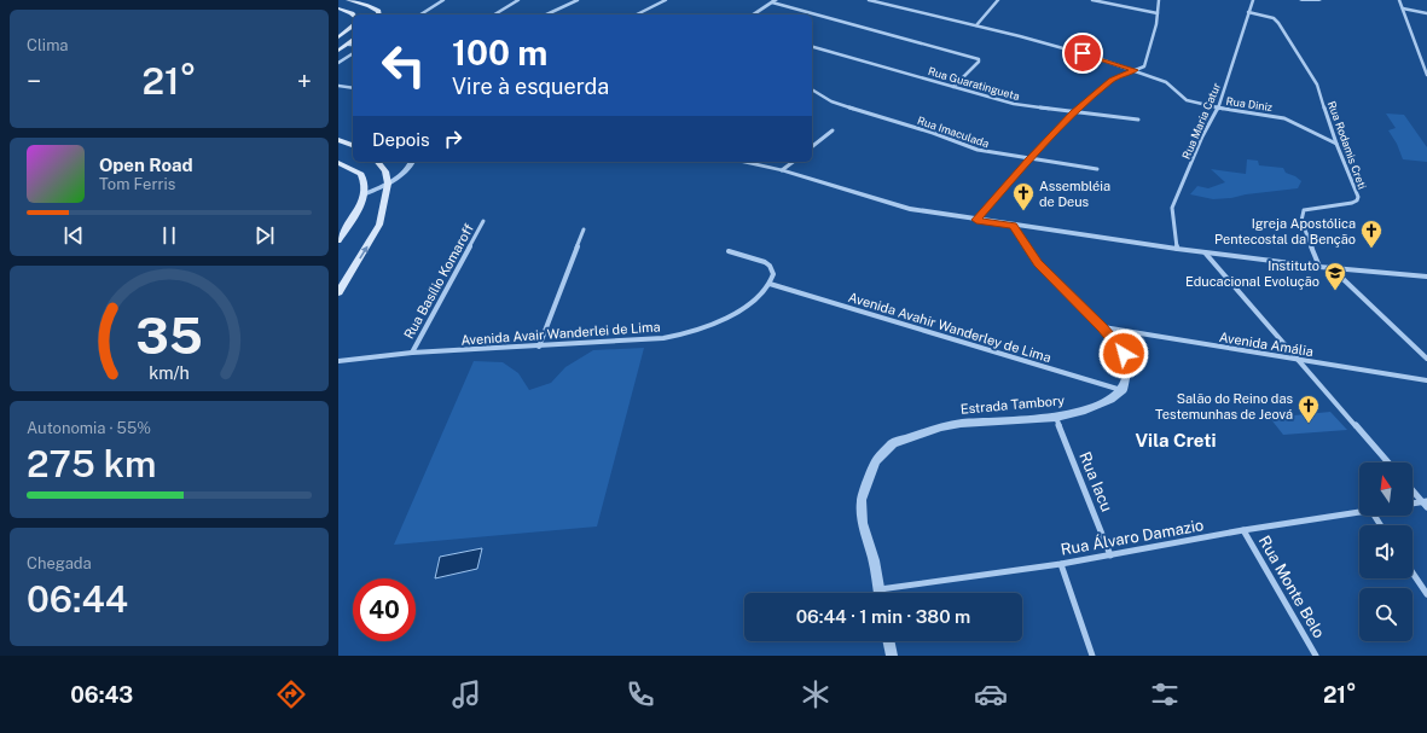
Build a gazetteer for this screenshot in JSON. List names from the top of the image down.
{
  "streets": {
    "street": [
      "Rua Guaratingueta",
      "Rua Diniz",
      "Rua Maria Catur",
      "Rua Imaculada",
      "Rua Rodamis Creti",
      "Rua Basílio Komaroff",
      "Avenida Avahir Wanderley de Lima",
      "Avenida Avair Wanderlei de Lima",
      "Avenida Amália",
      "Estrada Tambory",
      "Rua Iacu",
      "Rua Álvaro Damazio",
      "Rua Monte Belo"
    ]
  },
  "crossings": [
    ["Rua Diniz", "Rua Maria Catur"],
    ["Rua Diniz", "Rua Rodamis Creti"],
    ["Rua Maria Catur", "Rua Rodamis Creti"],
    ["Rua Basílio Komaroff", "Avenida Avair Wanderlei de Lima"],
    ["Avenida Avahir Wanderley de Lima", "Avenida Avair Wanderlei de Lima"],
    ["Avenida Avahir Wanderley de Lima", "Estrada Tambory"],
    ["Estrada Tambory", "Rua Iacu"],
    ["Estrada Tambory", "Rua Álvaro Damazio"],
    ["Rua Iacu", "Rua Álvaro Damazio"],
    ["Rua Álvaro Damazio", "Rua Monte Belo"]
  ],
  "districts": ["Vila Creti"],
  "places": {
    "church": ["Assembléia de Deus", "Igreja Apostólica Pentecostal da Benção", "Salão do Reino das Testemunhas de Jeová"],
    "school or university": ["Instituto Educacional Evolução"]
  },
  "north": "top",
  "page": {
    "tile": [
      "Clima",
      ["Autonomia · 55%", "275 km"],
      ["Chegada", "06:44"]
    ],
    "turn": ["100 m", "Vire à esquerda"],
    "heat": ["−", "21°", "+"],
    "then": "Depois",
    "song": ["Open Road", "Tom Ferris"],
    "limit": "40",
    "trip": "06:44 · 1 min · 380 m",
    "tabs": ["06:43", "21°"],
    "gauge": ["35", "km/h"]
  }
}
